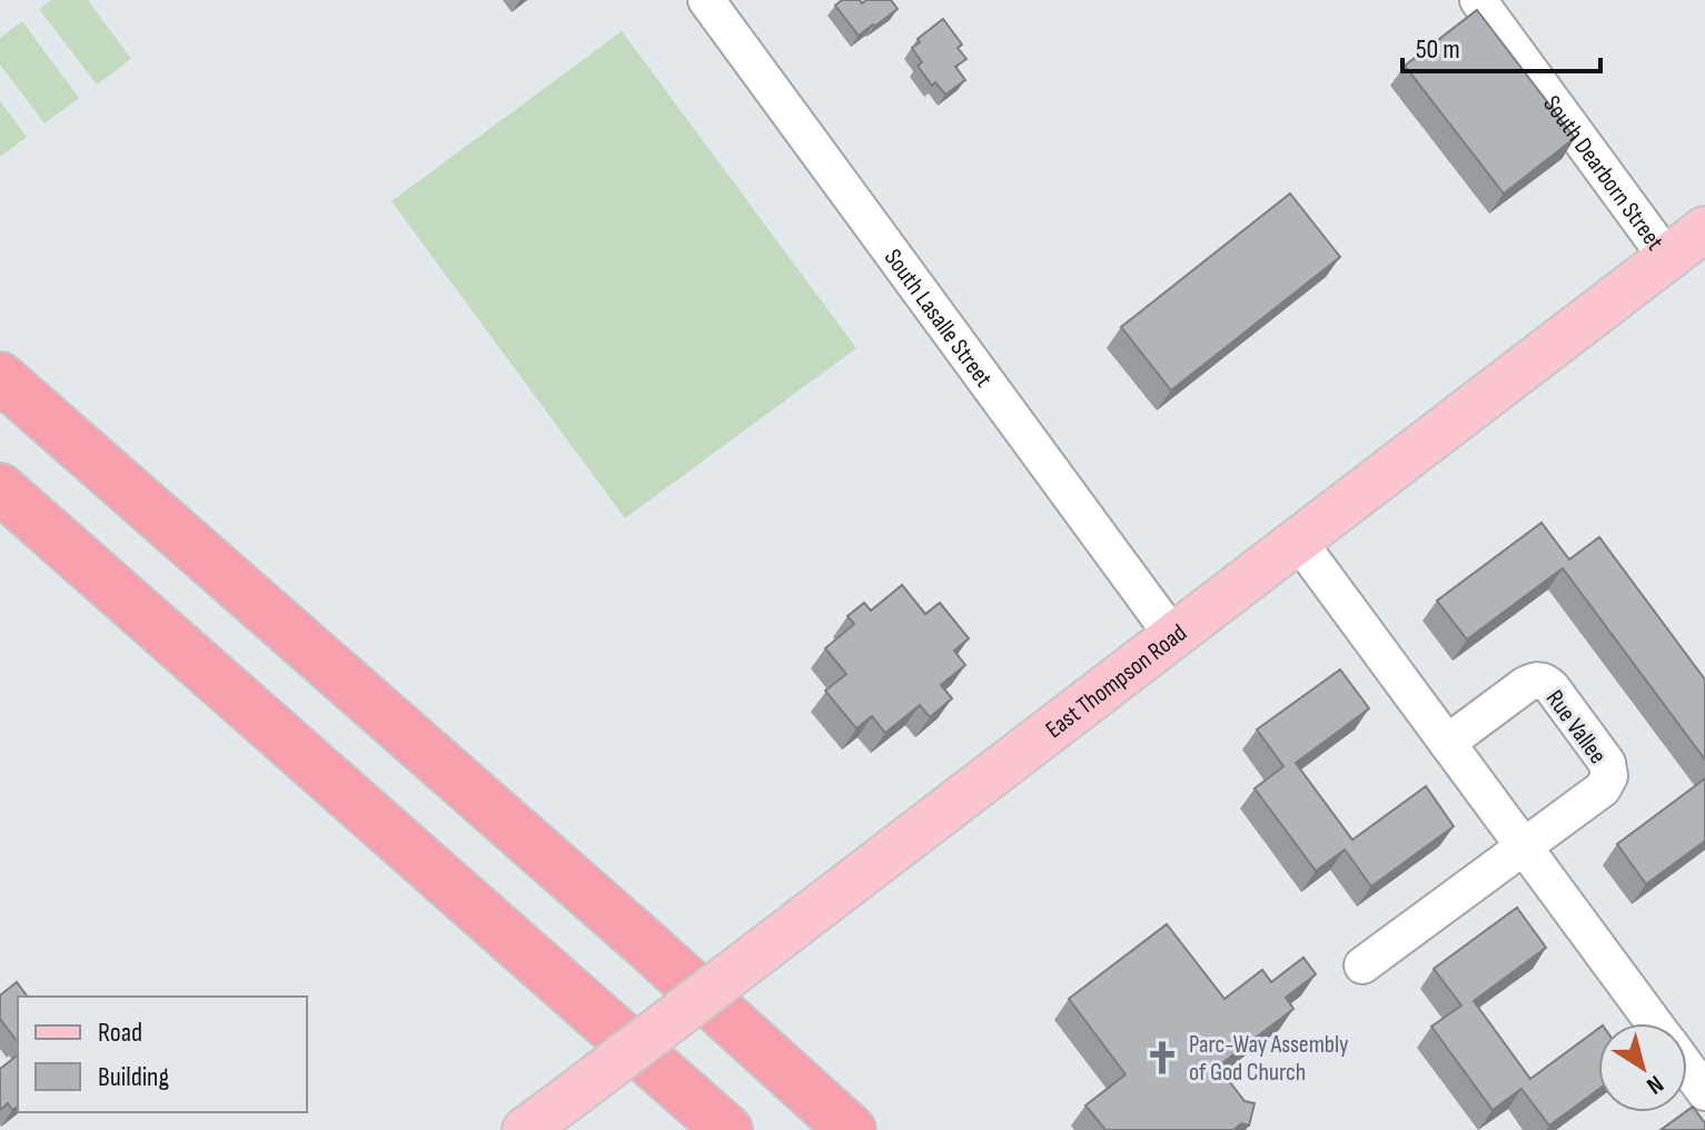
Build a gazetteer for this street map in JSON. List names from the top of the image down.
{
  "streets": {
    "main road": ["East Thompson Road"],
    "street": ["South Dearborn Street", "South Lasalle Street", "Rue Vallee"]
  },
  "crossings": [
    ["South Dearborn Street", "East Thompson Road"],
    ["South Lasalle Street", "East Thompson Road"]
  ],
  "places": {
    "church": ["Parc-Way Assembly of God Church"]
  },
  "legend": ["Road", "Building"],
  "scale_bar": "50 m",
  "north": "bottom right"
}
